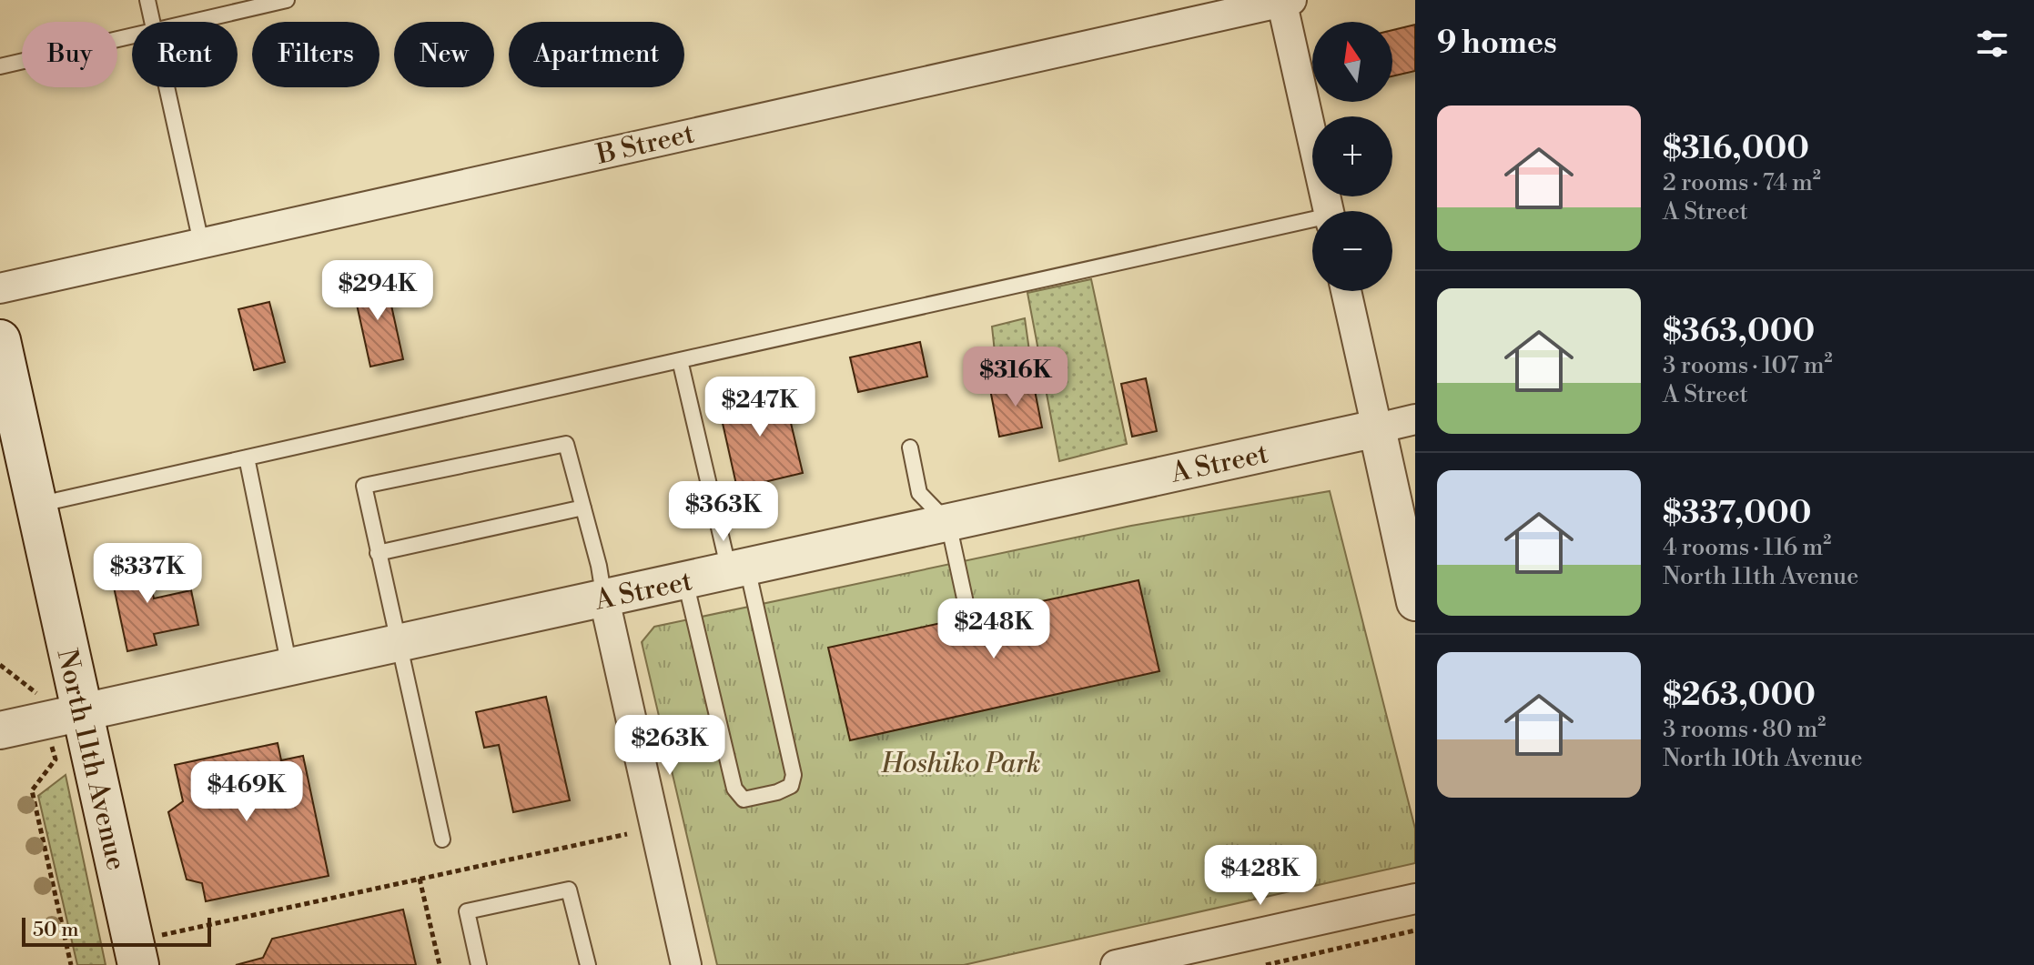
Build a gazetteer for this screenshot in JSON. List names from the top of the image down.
{
  "streets": {
    "main road": ["North 11th Avenue"],
    "street": ["B Street", "A Street"]
  },
  "crossings": [
    ["A Street", "North 11th Avenue"]
  ],
  "parks": ["Hoshiko Park"],
  "scale_bar": "50 m",
  "north": "top",
  "page": {
    "heading": "9 homes",
    "map_buttons": ["+", "−"],
    "chip": [
      "Buy",
      "Rent",
      "Filters",
      "New",
      "Apartment"
    ],
    "list": [
      {
        "name": "$316,000",
        "note": "2 rooms · 74 m² · A Street"
      },
      {
        "name": "$363,000",
        "note": "3 rooms · 107 m² · A Street"
      },
      {
        "name": "$337,000",
        "note": "4 rooms · 116 m² · North 11th Avenue"
      },
      {
        "name": "$263,000",
        "note": "3 rooms · 80 m² · North 10th Avenue"
      }
    ],
    "price": [
      "$294K",
      "$316K",
      "$247K",
      "$363K",
      "$337K",
      "$248K",
      "$263K",
      "$469K",
      "$428K"
    ],
    "scale": "50 m"
  }
}
